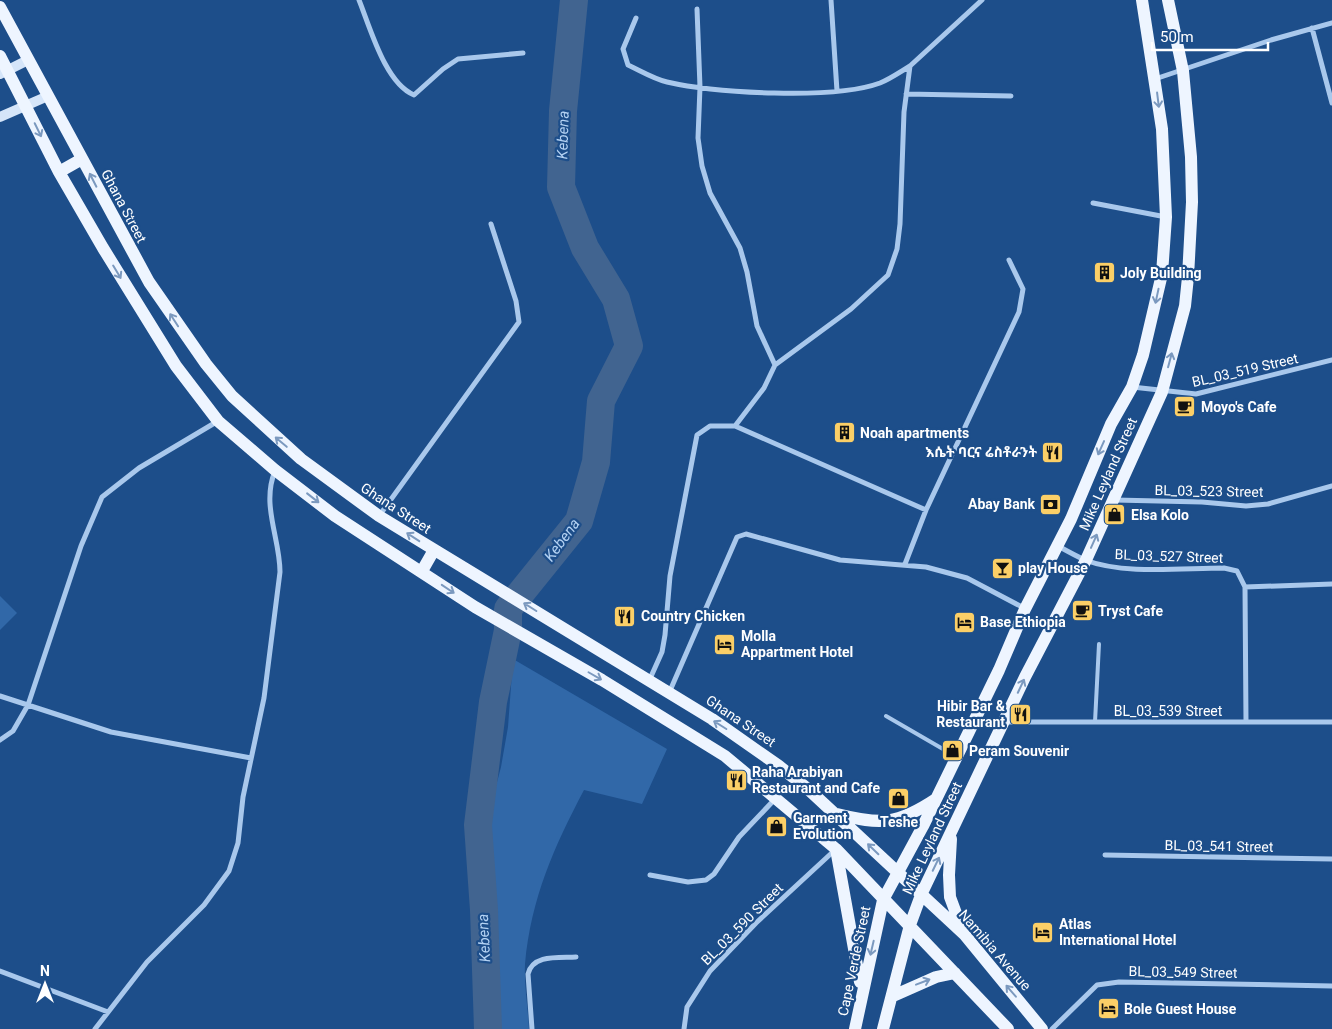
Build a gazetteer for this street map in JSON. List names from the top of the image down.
{
  "streets": {
    "main road": [
      "Ghana Street",
      "Mike Leyland Street",
      "Namibia Avenue",
      "Cape Verde Street"
    ],
    "street": [
      "BL_03_519 Street",
      "BL_03_523 Street",
      "BL_03_527 Street",
      "BL_03_539 Street",
      "BL_03_541 Street",
      "BL_03_590 Street",
      "BL_03_549 Street"
    ]
  },
  "crossings": [
    ["Ghana Street", "Mike Leyland Street"],
    ["Ghana Street", "Namibia Avenue"],
    ["BL_03_519 Street", "Mike Leyland Street"],
    ["Mike Leyland Street", "BL_03_523 Street"],
    ["Mike Leyland Street", "BL_03_527 Street"],
    ["Mike Leyland Street", "BL_03_539 Street"],
    ["Mike Leyland Street", "Namibia Avenue"],
    ["Mike Leyland Street", "Cape Verde Street"]
  ],
  "water": ["Kebena"],
  "places": {
    "building": ["Joly Building", "Noah apartments"],
    "cafe": ["Moyo's Cafe", "Tryst Cafe"],
    "restaurant": [
      "እሴት ባርና ሬስቶራንት",
      "Country Chicken",
      "Hibir Bar & Restaurant",
      "Raha Arabiyan Restaurant and Cafe"
    ],
    "bank": ["Abay Bank"],
    "shop": [
      "Elsa Kolo",
      "Peram Souvenir",
      "Teshe",
      "Garment Evolution"
    ],
    "bar": ["play House"],
    "hotel": [
      "Base Ethiopia",
      "Molla Appartment Hotel",
      "Atlas International Hotel",
      "Bole Guest House"
    ]
  },
  "scale_bar": "50 m",
  "north": "top"
}
